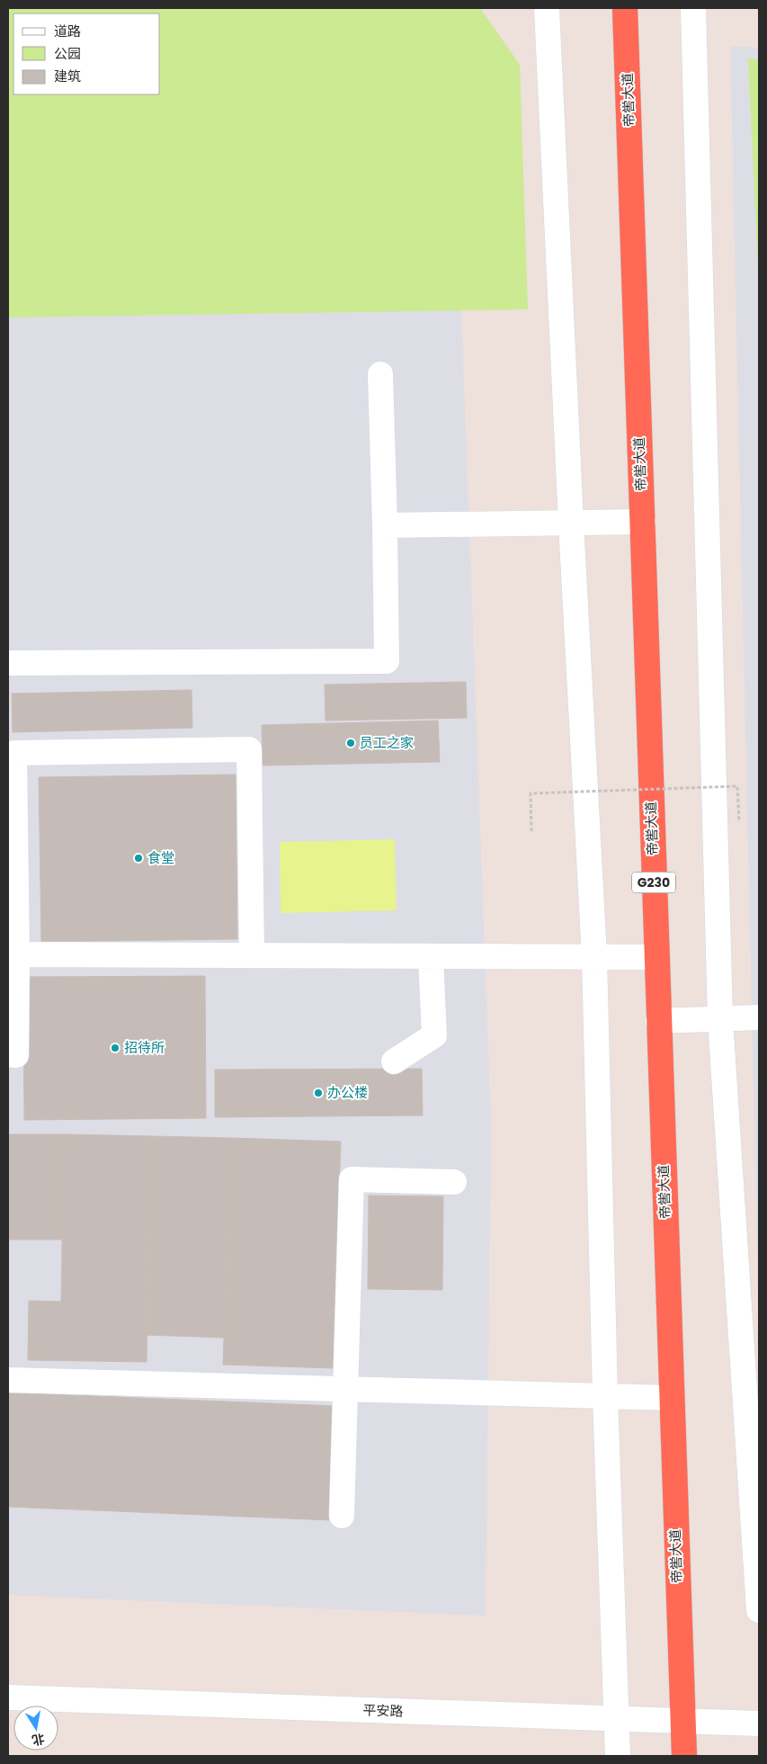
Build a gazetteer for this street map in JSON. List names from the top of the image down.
{
  "streets": {
    "highway": ["帝喾大道", "G230"],
    "street": ["平安路"]
  },
  "crossings": [
    ["帝喾大道", "平安路"]
  ],
  "places": [
    "员工之家",
    "食堂",
    "招待所",
    "办公楼"
  ],
  "legend": ["道路", "公园", "建筑"],
  "north": "bottom"
}
